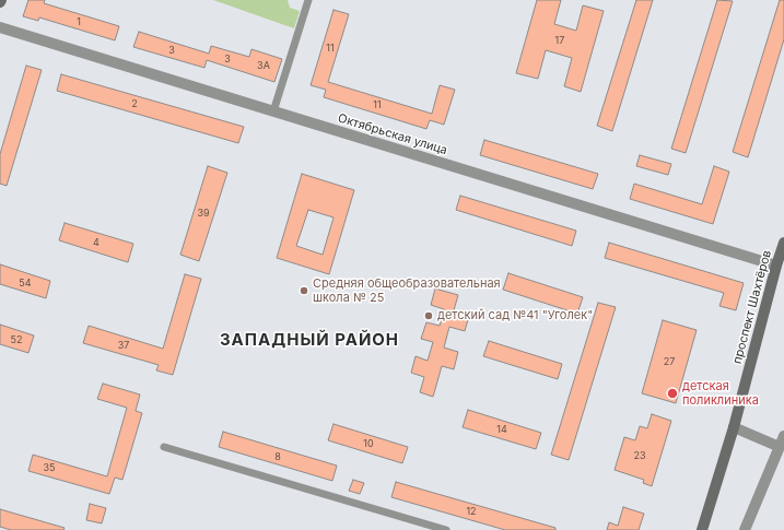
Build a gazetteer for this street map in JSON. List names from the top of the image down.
{
  "streets": {
    "main road": ["проспект Шахтёров"],
    "street": ["Октябрьская улица"]
  },
  "crossings": [
    ["Октябрьская улица", "проспект Шахтёров"]
  ],
  "districts": ["ЗАПАДНЫЙ РАЙОН"],
  "places": ["Средняя общеобразовательная школа № 25", "детский сад №41 \"Уголек\"", "детская поликлиника"],
  "house_numbers": [
    "1",
    "17",
    "11",
    "3",
    "3",
    "3А",
    "2",
    "11",
    "39",
    "4",
    "54",
    "52",
    "37",
    "27",
    "14",
    "10",
    "23",
    "8",
    "35",
    "12"
  ]
}
